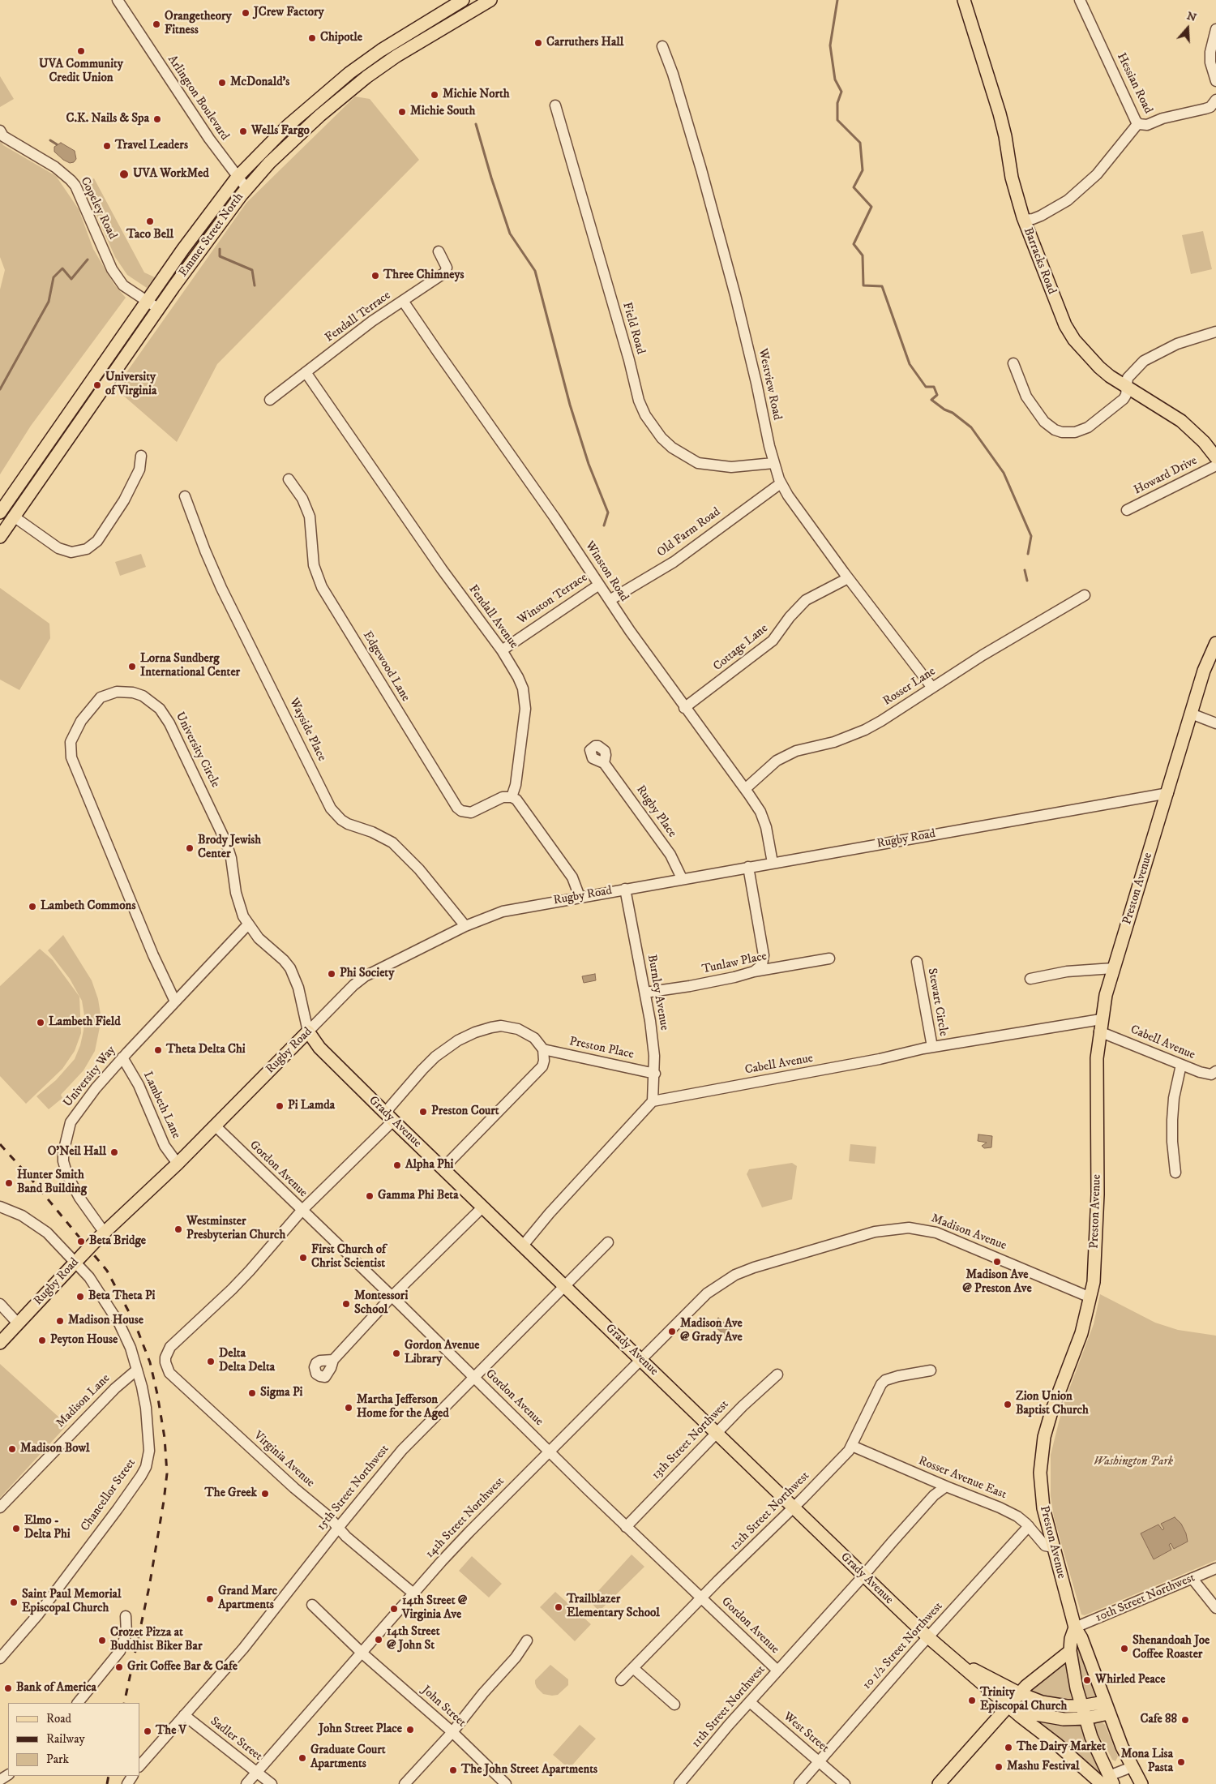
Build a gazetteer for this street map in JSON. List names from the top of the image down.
{
  "streets": {
    "main road": [
      "Emmet Street North",
      "Barracks Road",
      "Rugby Road",
      "Preston Avenue",
      "Grady Avenue"
    ],
    "street": [
      "Hessian Road",
      "Arlington Boulevard",
      "Copeley Road",
      "Fendall Terrace",
      "Field Road",
      "Westview Road",
      "Howard Drive",
      "Old Farm Road",
      "Winston Road",
      "Winston Terrace",
      "Fendall Avenue",
      "Cottage Lane",
      "Edgewood Lane",
      "Rosser Lane",
      "Wayside Place",
      "University Circle",
      "Rugby Place",
      "Tunlaw Place",
      "Burnley Avenue",
      "Stewart Circle",
      "Cabell Avenue",
      "Preston Place",
      "University Way",
      "Lambeth Lane",
      "Gordon Avenue",
      "Madison Avenue",
      "Madison Lane",
      "13th Street Northwest",
      "Virginia Avenue",
      "Rosser Avenue East",
      "15th Street Northwest",
      "Chancellor Street",
      "12th Street Northwest",
      "14th Street Northwest",
      "10th Street Northwest",
      "10 1/2 Street Northwest",
      "John Street",
      "11th Street Northwest",
      "West Street",
      "Sadler Street"
    ]
  },
  "crossings": [
    ["Arlington Boulevard", "Emmet Street North"],
    ["Copeley Road", "Emmet Street North"],
    ["Fendall Terrace", "Winston Road"],
    ["Fendall Terrace", "Fendall Avenue"],
    ["Field Road", "Westview Road"],
    ["Westview Road", "Old Farm Road"],
    ["Westview Road", "Cottage Lane"],
    ["Westview Road", "Rosser Lane"],
    ["Old Farm Road", "Winston Road"],
    ["Winston Road", "Winston Terrace"],
    ["Winston Road", "Cottage Lane"],
    ["Winston Road", "Rosser Lane"],
    ["Winston Road", "Rugby Road"],
    ["Winston Terrace", "Fendall Avenue"],
    ["Fendall Avenue", "Edgewood Lane"],
    ["Wayside Place", "Rugby Road"],
    ["University Circle", "Rugby Road"],
    ["University Circle", "University Way"],
    ["University Circle", "Grady Avenue"],
    ["Rugby Place", "Rugby Road"],
    ["Rugby Road", "Preston Avenue"],
    ["Rugby Road", "Burnley Avenue"],
    ["Rugby Road", "University Way"],
    ["Rugby Road", "Lambeth Lane"],
    ["Rugby Road", "Grady Avenue"],
    ["Rugby Road", "Gordon Avenue"],
    ["Rugby Road", "Chancellor Street"],
    ["Preston Avenue", "Cabell Avenue"],
    ["Preston Avenue", "Grady Avenue"],
    ["Preston Avenue", "Madison Avenue"],
    ["Preston Avenue", "Rosser Avenue East"],
    ["Preston Avenue", "10th Street Northwest"],
    ["Tunlaw Place", "Burnley Avenue"],
    ["Burnley Avenue", "Cabell Avenue"],
    ["Burnley Avenue", "Preston Place"],
    ["Stewart Circle", "Cabell Avenue"],
    ["University Way", "Lambeth Lane"],
    ["Grady Avenue", "13th Street Northwest"],
    ["Grady Avenue", "15th Street Northwest"],
    ["Grady Avenue", "12th Street Northwest"],
    ["Grady Avenue", "14th Street Northwest"],
    ["Grady Avenue", "10 1/2 Street Northwest"],
    ["Grady Avenue", "11th Street Northwest"],
    ["Gordon Avenue", "13th Street Northwest"],
    ["Gordon Avenue", "Virginia Avenue"],
    ["Gordon Avenue", "15th Street Northwest"],
    ["Gordon Avenue", "12th Street Northwest"],
    ["Gordon Avenue", "14th Street Northwest"],
    ["Gordon Avenue", "11th Street Northwest"],
    ["Madison Avenue", "14th Street Northwest"],
    ["Madison Lane", "Chancellor Street"],
    ["Virginia Avenue", "15th Street Northwest"],
    ["Virginia Avenue", "14th Street Northwest"],
    ["Rosser Avenue East", "12th Street Northwest"],
    ["Rosser Avenue East", "10 1/2 Street Northwest"],
    ["Rosser Avenue East", "11th Street Northwest"],
    ["15th Street Northwest", "Sadler Street"],
    ["14th Street Northwest", "John Street"],
    ["14th Street Northwest", "Sadler Street"],
    ["10 1/2 Street Northwest", "West Street"],
    ["11th Street Northwest", "West Street"]
  ],
  "parks": ["Washington Park"],
  "places": [
    "JCrew Factory",
    "Orangetheory Fitness",
    "Chipotle",
    "Carruthers Hall",
    "UVA Community Credit Union",
    "McDonald's",
    "Michie North",
    "Michie South",
    "C.K. Nails & Spa",
    "Wells Fargo",
    "Travel Leaders",
    "UVA WorkMed",
    "Taco Bell",
    "Three Chimneys",
    "University of Virginia",
    "Lorna Sundberg International Center",
    "Brody Jewish Center",
    "Lambeth Commons",
    "Phi Society",
    "Lambeth Field",
    "Theta Delta Chi",
    "Pi Lamda",
    "Preston Court",
    "O'Neil Hall",
    "Alpha Phi",
    "Hunter Smith Band Building",
    "Gamma Phi Beta",
    "Westminster Presbyterian Church",
    "Beta Bridge",
    "First Church of Christ Scientist",
    "Madison Ave @ Preston Ave",
    "Beta Theta Pi",
    "Montessori School",
    "Madison House",
    "Madison Ave @ Grady Ave",
    "Peyton House",
    "Gordon Avenue Library",
    "Delta Delta Delta",
    "Sigma Pi",
    "Zion Union Baptist Church",
    "Martha Jefferson Home for the Aged",
    "Madison Bowl",
    "The Greek",
    "Elmo - Delta Phi",
    "Grand Marc Apartments",
    "Saint Paul Memorial Episcopal Church",
    "Trailblazer Elementary School",
    "14th Street @ Virginia Ave",
    "14th Street @ John St",
    "Crozet Pizza at Buddhist Biker Bar",
    "Shenandoah Joe Coffee Roaster",
    "Grit Coffee Bar & Cafe",
    "Whirled Peace",
    "Bank of America",
    "Trinity Episcopal Church",
    "Cafe 88",
    "John Street Place",
    "The V",
    "The Dairy Market",
    "Graduate Court Apartments",
    "Mona Lisa Pasta",
    "Mashu Festival",
    "The John Street Apartments"
  ],
  "legend": ["Road", "Railway", "Park"],
  "north": "top"
}
